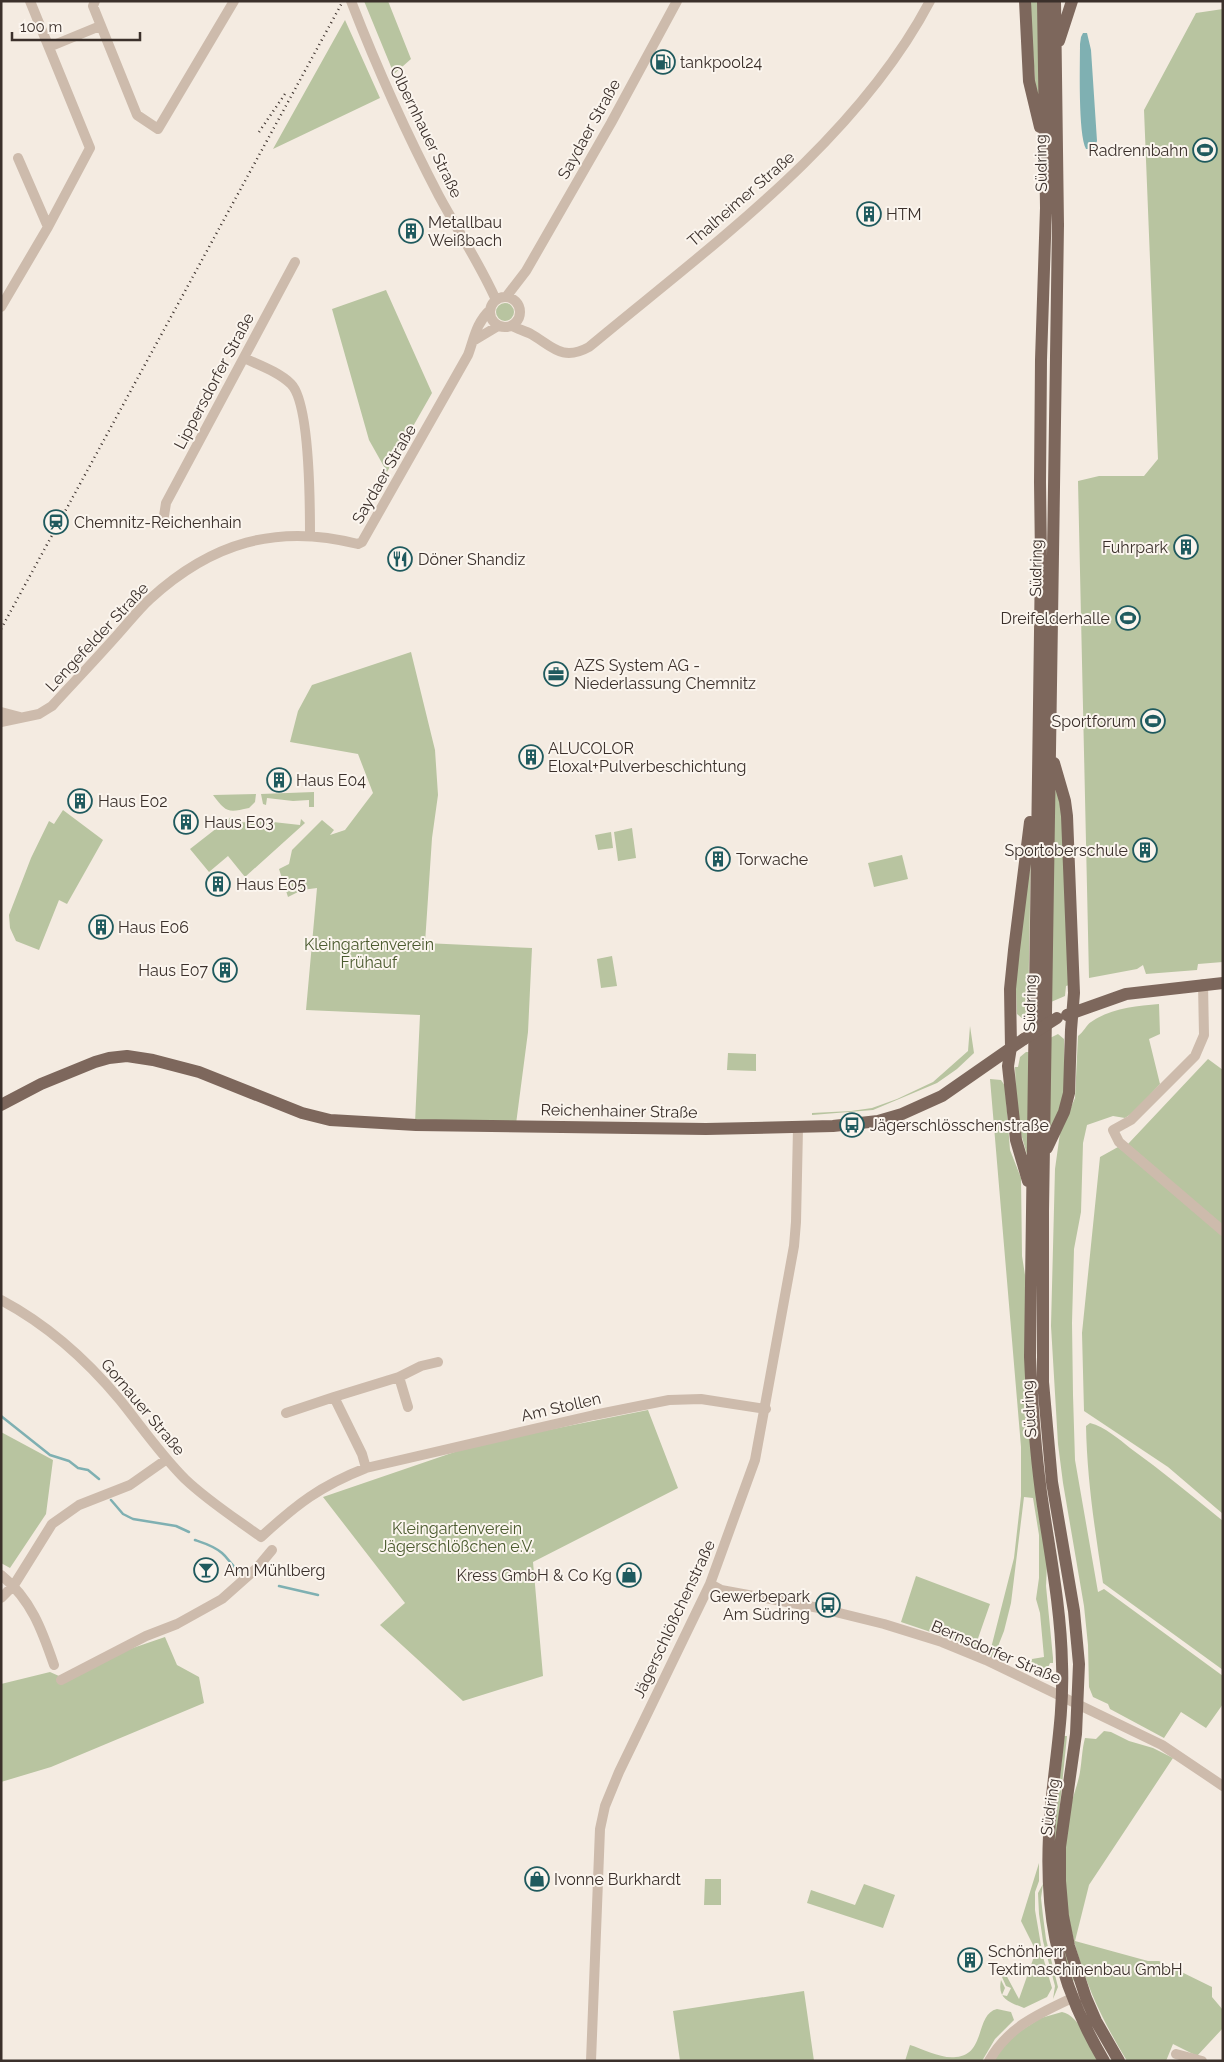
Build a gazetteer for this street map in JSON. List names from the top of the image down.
{
  "streets": {
    "main road": ["Südring", "Reichenhainer Straße"],
    "street": [
      "Saydaer Straße",
      "Olbernhauer Straße",
      "Thalheimer Straße",
      "Lippersdorfer Straße",
      "Lengefelder Straße",
      "Gornauer Straße",
      "Am Stollen",
      "Jägerschlößchenstraße",
      "Bernsdorfer Straße"
    ]
  },
  "crossings": [
    ["Saydaer Straße", "Olbernhauer Straße"],
    ["Saydaer Straße", "Thalheimer Straße"],
    ["Saydaer Straße", "Lengefelder Straße"],
    ["Olbernhauer Straße", "Thalheimer Straße"],
    ["Südring", "Bernsdorfer Straße"],
    ["Reichenhainer Straße", "Jägerschlößchenstraße"],
    ["Gornauer Straße", "Am Stollen"],
    ["Am Stollen", "Jägerschlößchenstraße"],
    ["Jägerschlößchenstraße", "Bernsdorfer Straße"]
  ],
  "parks": ["Kleingartenverein Frühauf", "Kleingartenverein Jägerschlößchen e.V."],
  "places": {
    "fuel station": ["tankpool24"],
    "sports": ["Radrennbahn", "Dreifelderhalle", "Sportforum"],
    "building": [
      "HTM",
      "Metallbau Weißbach",
      "Fuhrpark",
      "ALUCOLOR Eloxal+Pulverbeschichtung",
      "Haus E04",
      "Haus E02",
      "Haus E03",
      "Sportoberschule",
      "Torwache",
      "Haus E05",
      "Haus E06",
      "Haus E07",
      "Schönherr Textimaschinenbau GmbH"
    ],
    "station": ["Chemnitz-Reichenhain"],
    "restaurant": ["Döner Shandiz"],
    "office": ["AZS System AG - Niederlassung Chemnitz"],
    "bus stop": ["Jägerschlösschenstraße", "Gewerbepark Am Südring"],
    "bar": ["Am Mühlberg"],
    "shop": ["Kress GmbH & Co Kg", "Ivonne Burkhardt"]
  },
  "scale_bar": "100 m"
}
